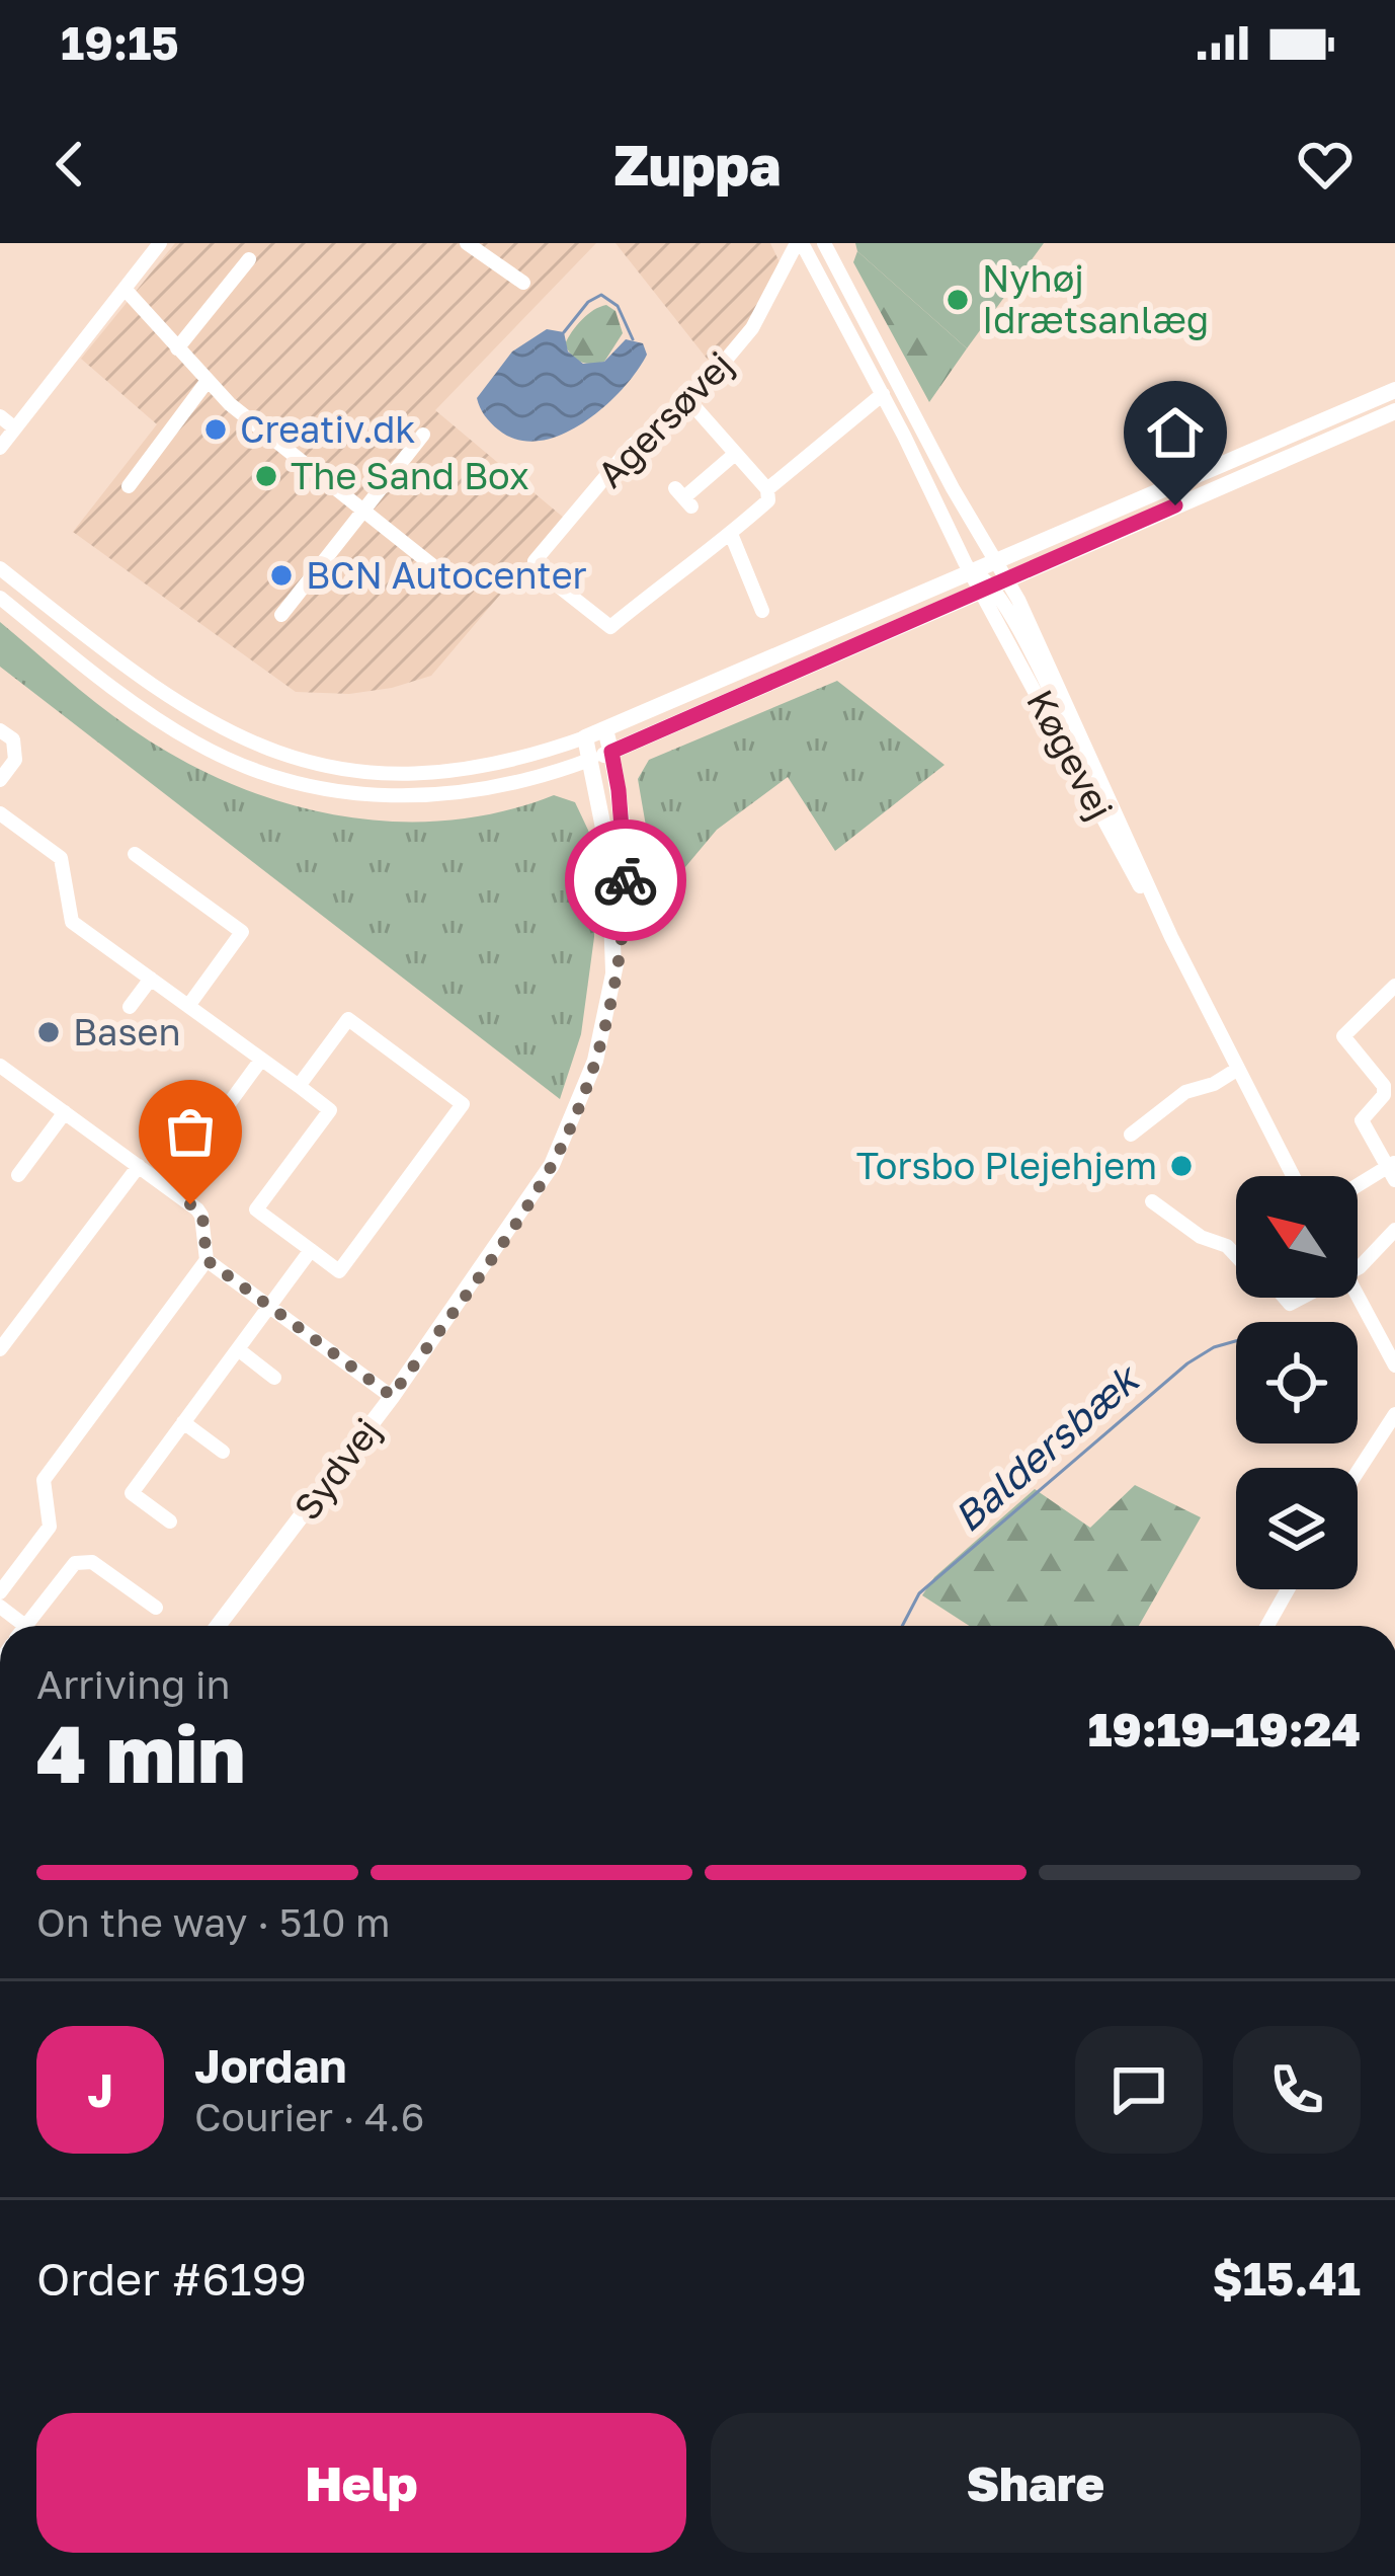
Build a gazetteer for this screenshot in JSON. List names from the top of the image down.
{
  "streets": {
    "main road": ["Sydvej"],
    "street": ["Agersøvej", "Køgevej"]
  },
  "water": ["Baldersbæk"],
  "places": [
    "Nyhøj Idrætsanlæg",
    "Creativ.dk",
    "The Sand Box",
    "BCN Autocenter",
    "Basen",
    "Torsbo Plejehjem"
  ],
  "north": "top left",
  "page": {
    "status": "19:15",
    "header": "Zuppa",
    "heading": ["4 min", "Arriving in", "19:19–19:24"],
    "panel": [
      "Jordan",
      "Courier · 4.6",
      "Order #6199",
      "$15.41"
    ],
    "bar": "On the way · 510 m",
    "round": "J",
    "buttons": ["Help", "Share"]
  }
}
